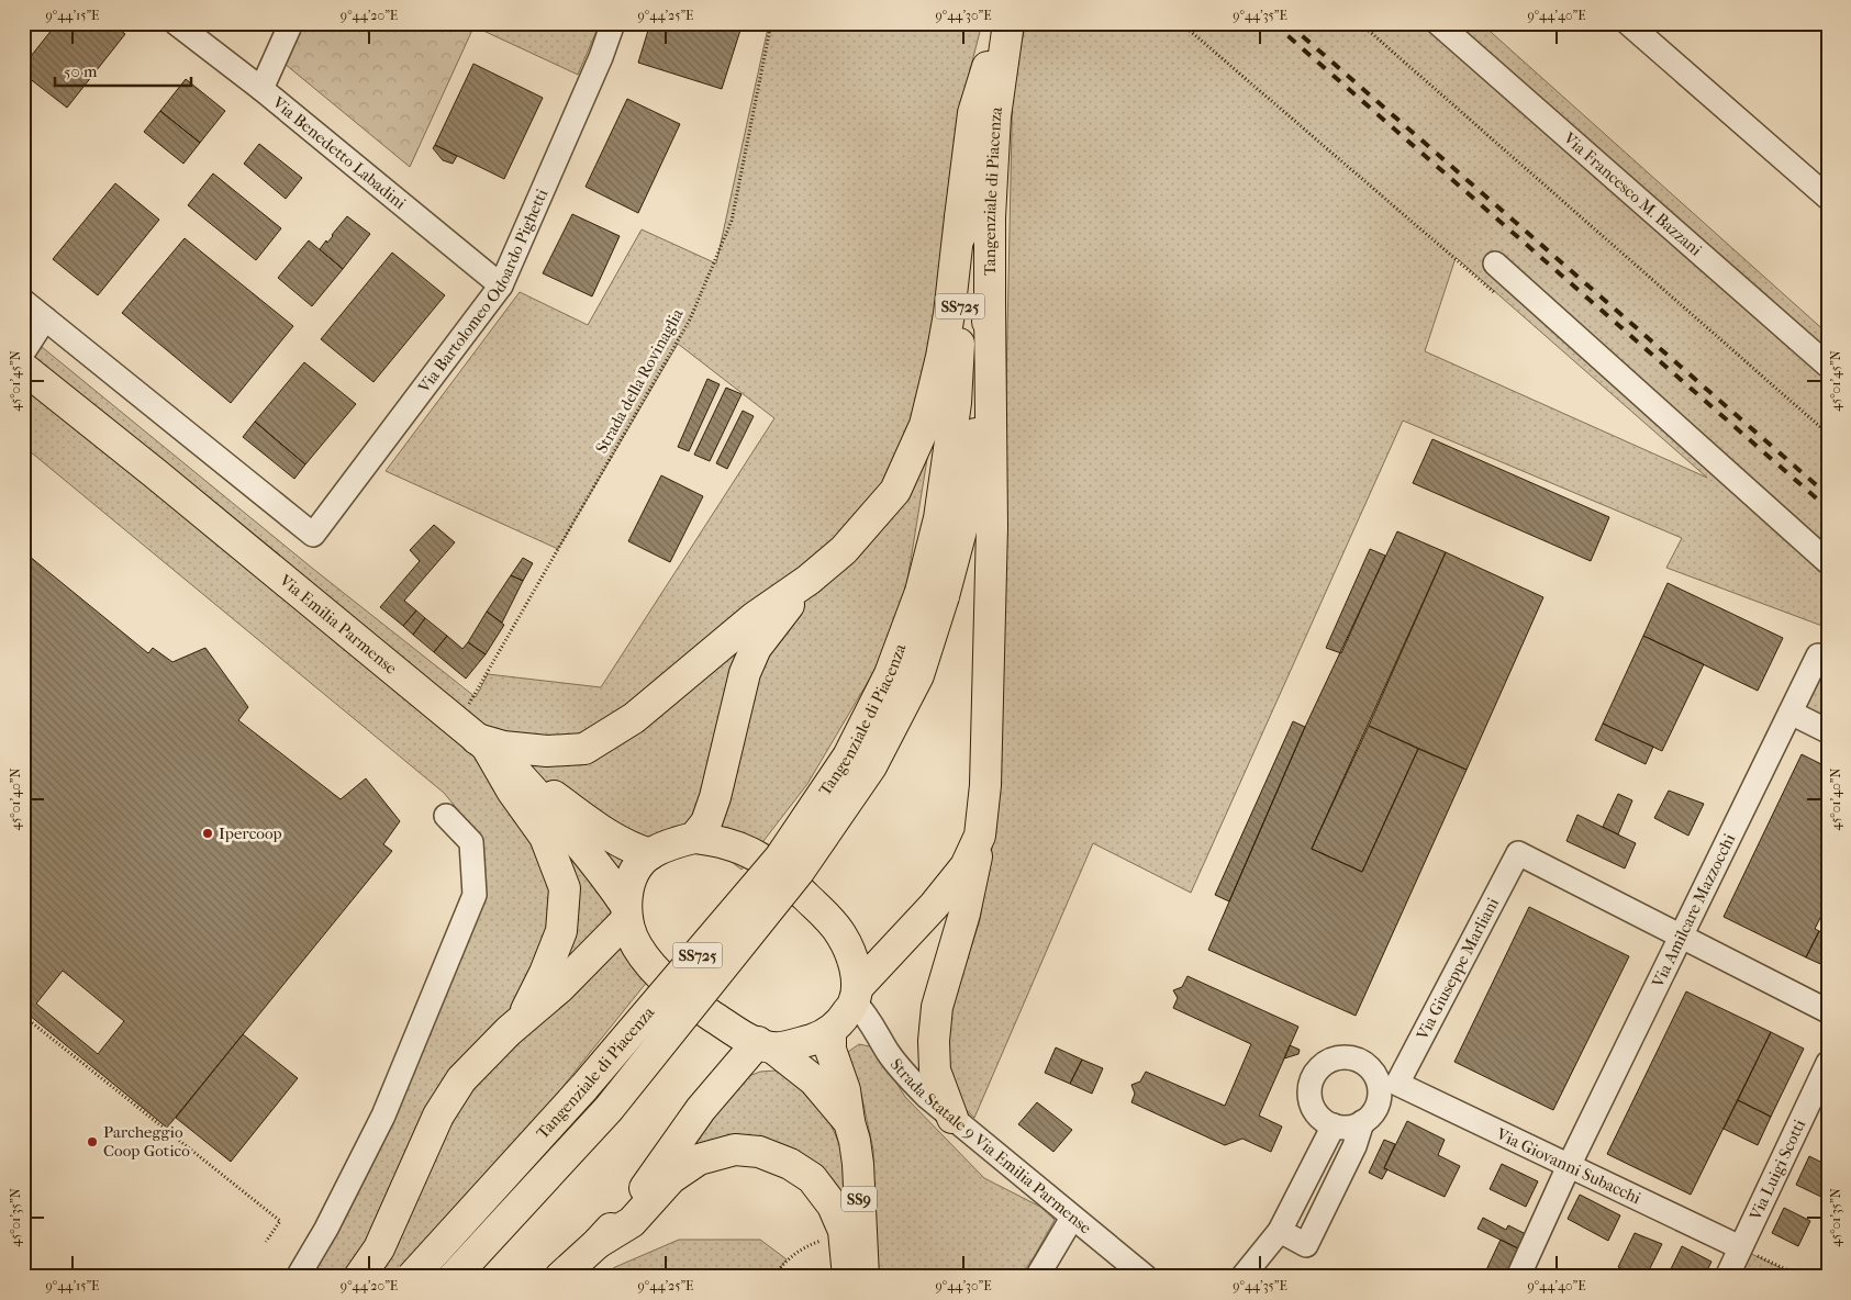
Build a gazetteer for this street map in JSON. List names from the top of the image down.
{
  "streets": {
    "main road": [
      "Tangenziale di Piacenza",
      "SS725",
      "Via Emilia Parmense",
      "SS9"
    ],
    "street": [
      "Via Benedetto Labadini",
      "Via Francesco M. Bazzani",
      "Via Bartolomeo Odoardo Pighetti",
      "Via Amilcare Mazzocchi",
      "Via Giuseppe Marliani",
      "Strada Statale 9 Via Emilia Parmense",
      "Via Giovanni Subacchi",
      "Via Luigi Scotti"
    ],
    "path": ["Strada della Rovinaglia"]
  },
  "crossings": [
    ["Via Benedetto Labadini", "Via Bartolomeo Odoardo Pighetti"],
    ["Strada della Rovinaglia", "Via Emilia Parmense"],
    ["Via Amilcare Mazzocchi", "Via Giuseppe Marliani"],
    ["Via Amilcare Mazzocchi", "Via Giovanni Subacchi"],
    ["Via Giuseppe Marliani", "Via Giovanni Subacchi"],
    ["Via Giovanni Subacchi", "Via Luigi Scotti"]
  ],
  "places": ["Ipercoop", "Parcheggio Coop Gotico"],
  "scale_bar": "50 m",
  "coordinates": [
    "9°44'15\"E",
    "9°44'20\"E",
    "9°44'25\"E",
    "9°44'30\"E",
    "9°44'35\"E",
    "9°44'40\"E",
    "45°01'45\"N",
    "45°01'40\"N",
    "45°01'35\"N"
  ]
}
